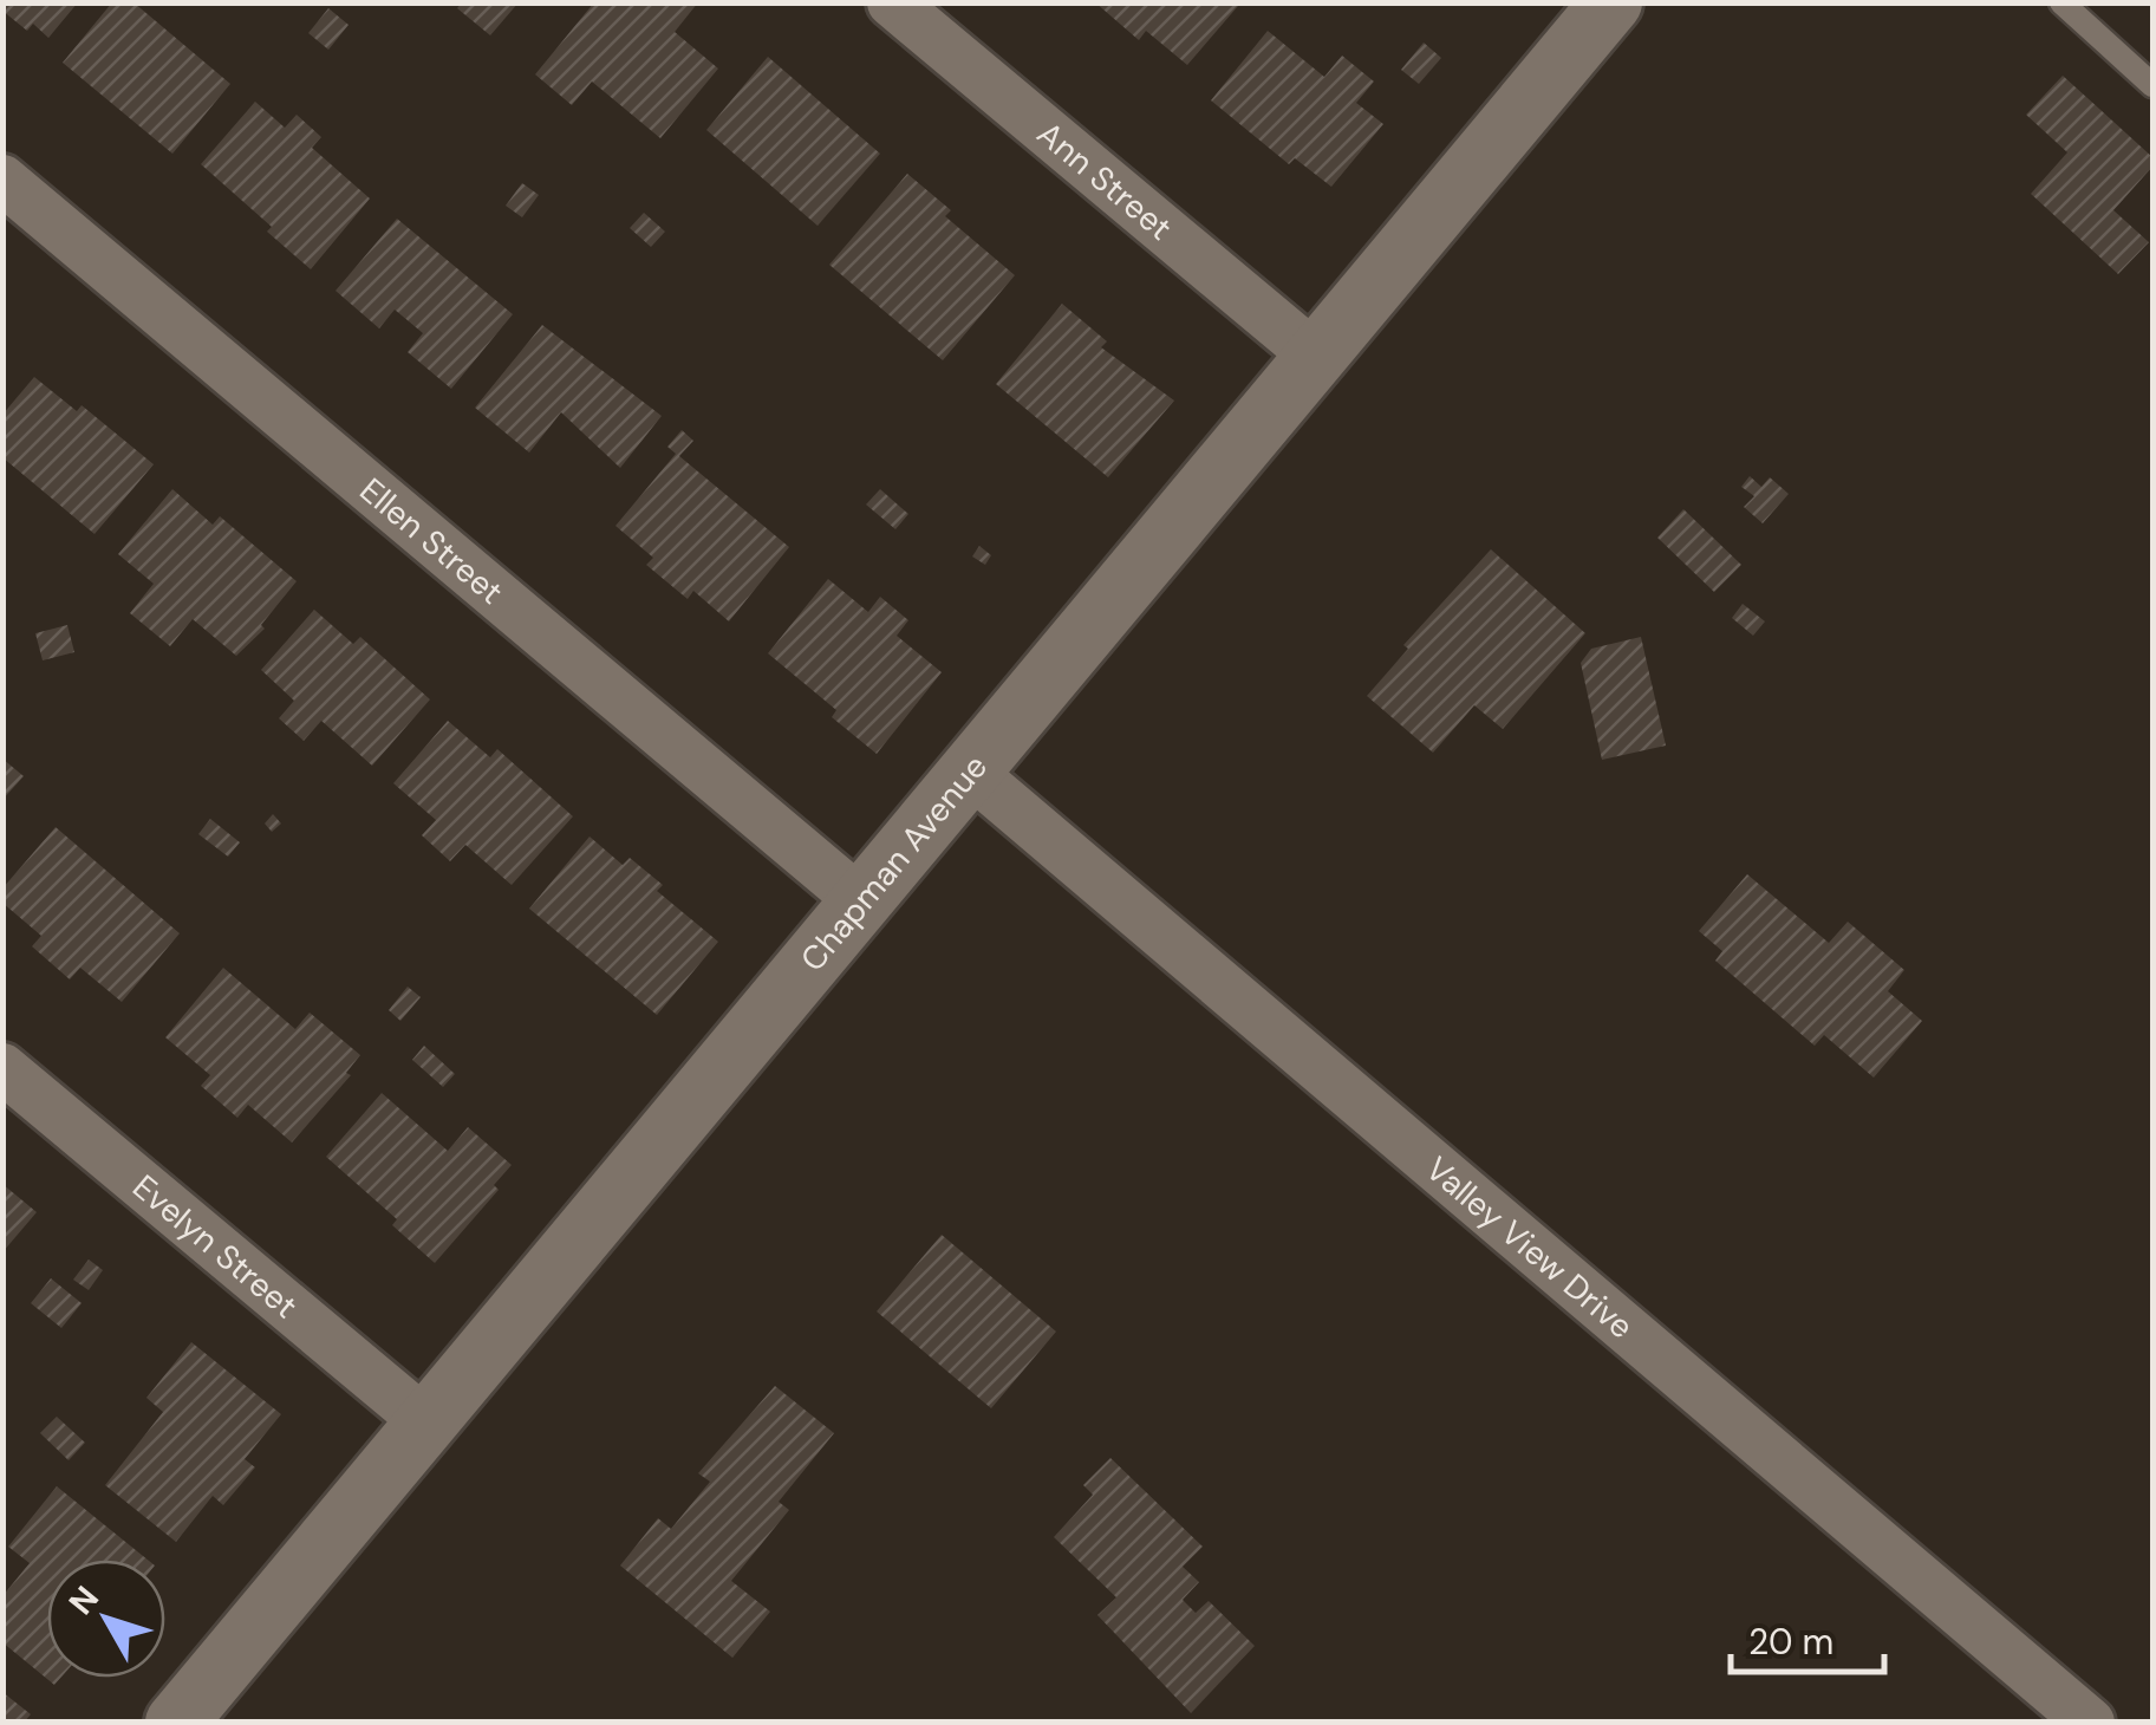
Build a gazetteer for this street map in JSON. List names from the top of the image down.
{
  "streets": {
    "street": [
      "Ann Street",
      "Ellen Street",
      "Chapman Avenue",
      "Evelyn Street",
      "Valley View Drive"
    ]
  },
  "crossings": [
    ["Ann Street", "Chapman Avenue"],
    ["Ellen Street", "Chapman Avenue"],
    ["Chapman Avenue", "Evelyn Street"],
    ["Chapman Avenue", "Valley View Drive"]
  ],
  "scale_bar": "20 m",
  "north": "top left"
}
